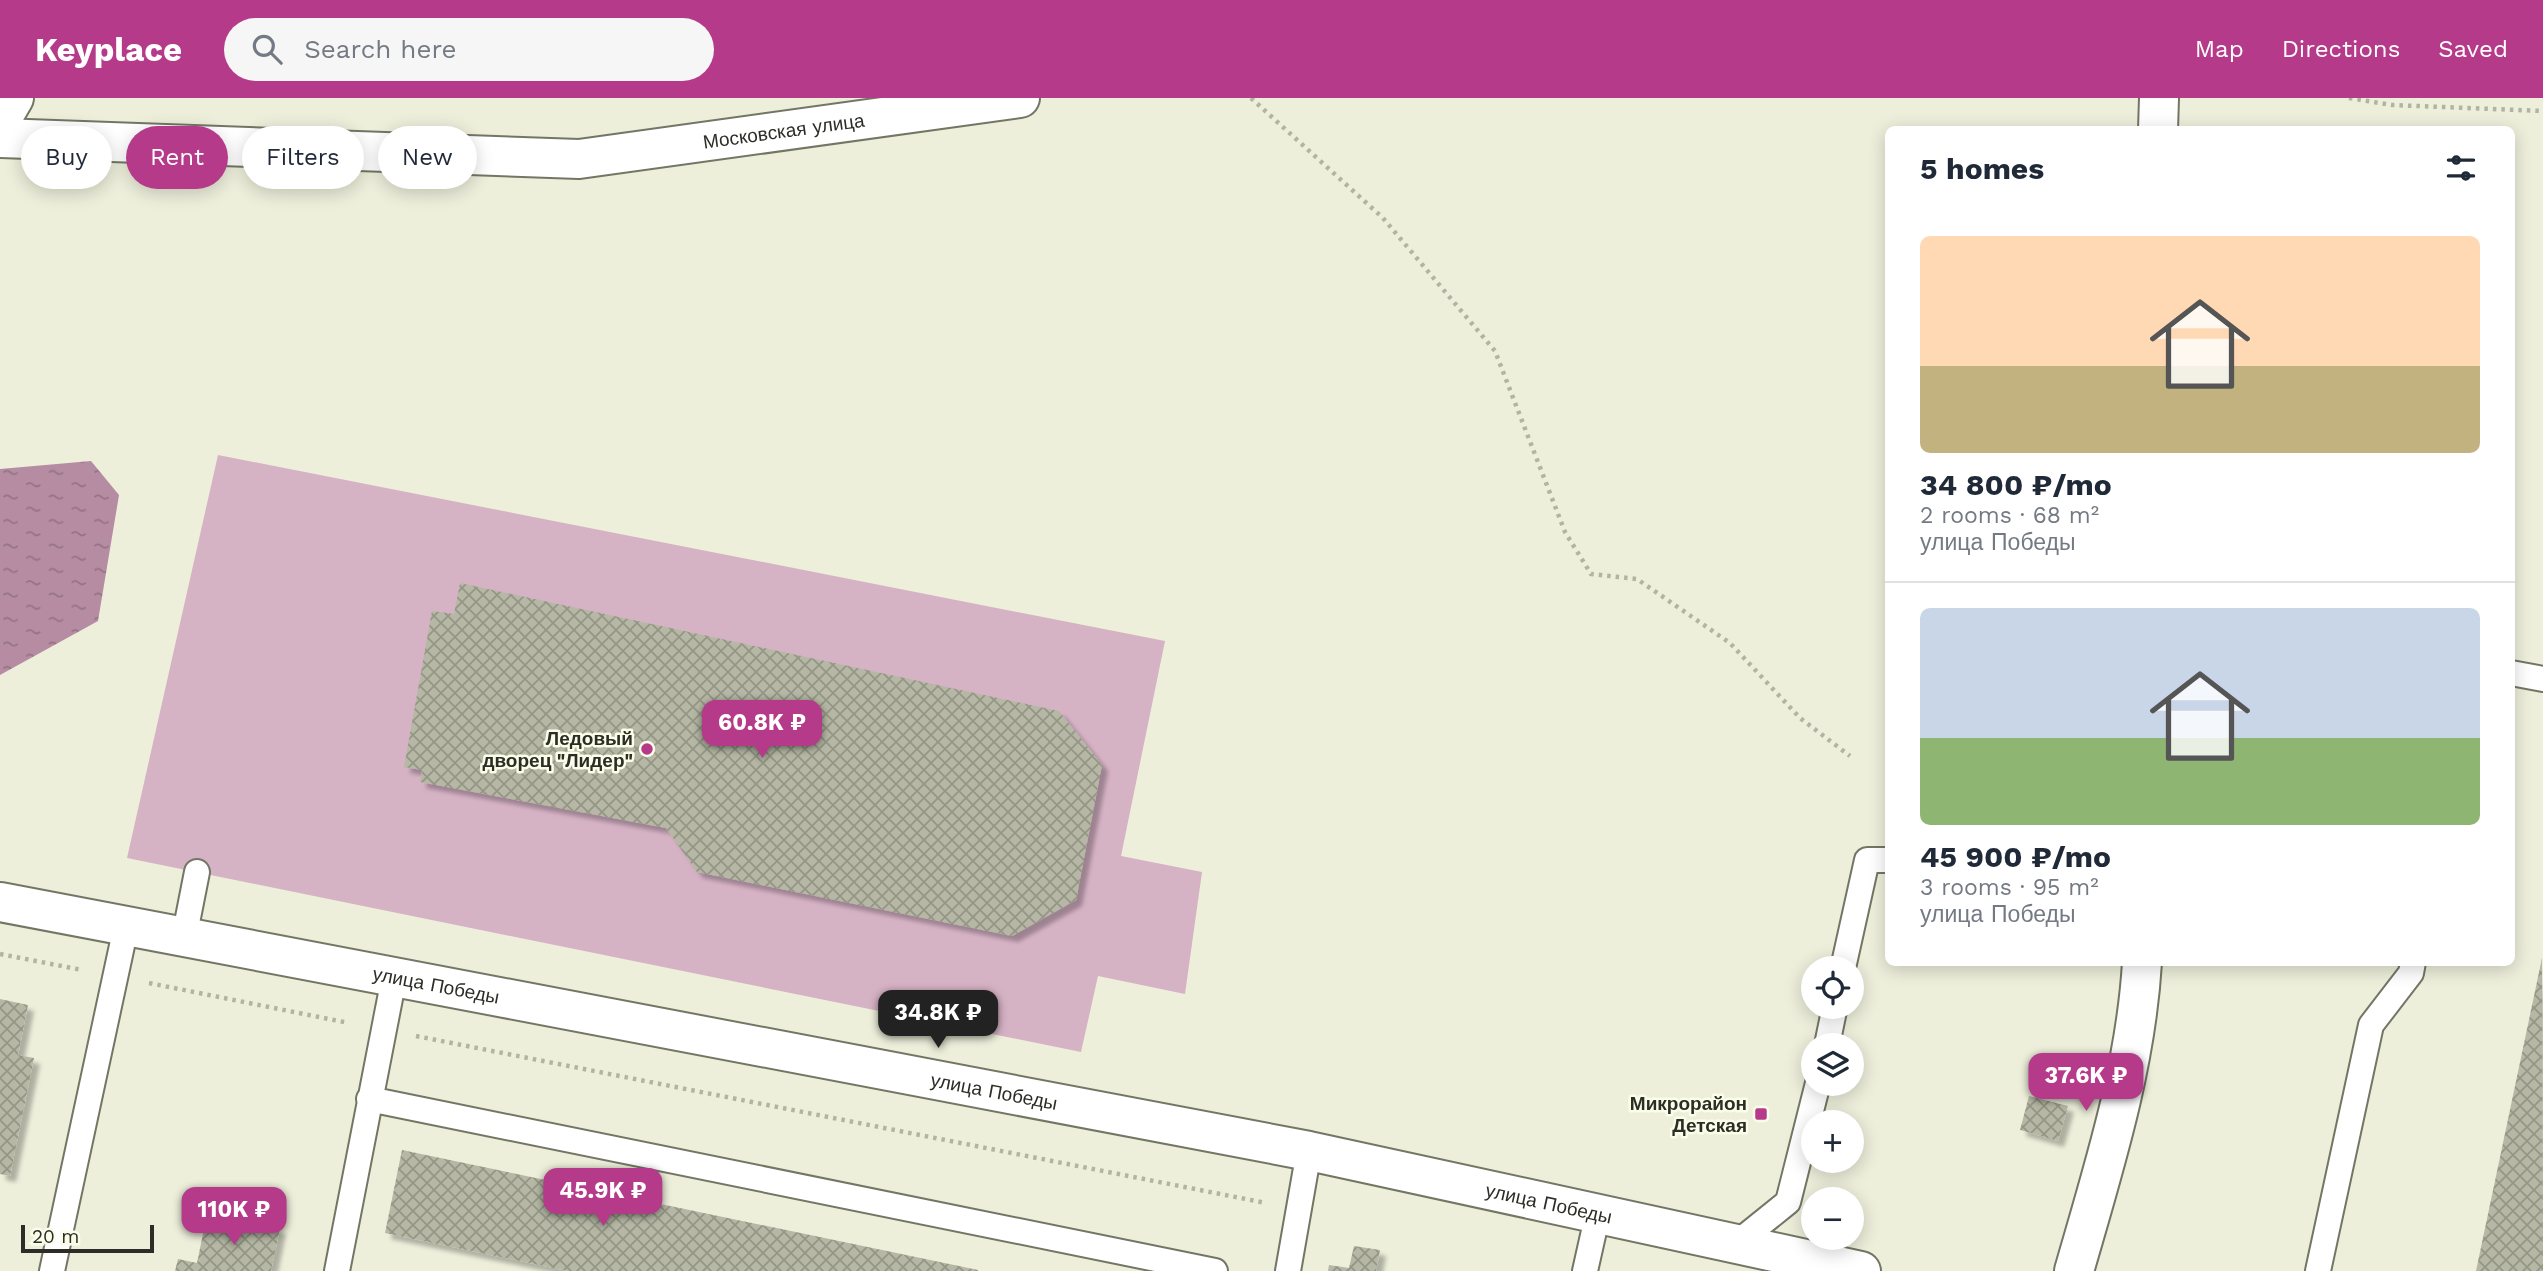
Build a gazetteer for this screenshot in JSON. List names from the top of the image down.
{
  "streets": {
    "street": ["Московская улица", "улица Победы"]
  },
  "places": {
    "other": ["Ледовый дворец \"Лидер\""],
    "transit": ["Микрорайон Детская"]
  },
  "scale_bar": "20 m",
  "page": {
    "header": "Keyplace",
    "search": "Search here",
    "nav": ["Map", "Directions", "Saved"],
    "chip": [
      "Buy",
      "Rent",
      "Filters",
      "New"
    ],
    "heading": "5 homes",
    "list": [
      {
        "name": "34 800 ₽/mo",
        "note": "2 rooms · 68 m² · улица Победы"
      },
      {
        "name": "45 900 ₽/mo",
        "note": "3 rooms · 95 m² · улица Победы"
      }
    ],
    "price": [
      "60.8K ₽",
      "34.8K ₽",
      "37.6K ₽",
      "45.9K ₽",
      "110K ₽"
    ],
    "map_buttons": ["+", "−"],
    "scale": "20 m"
  }
}
